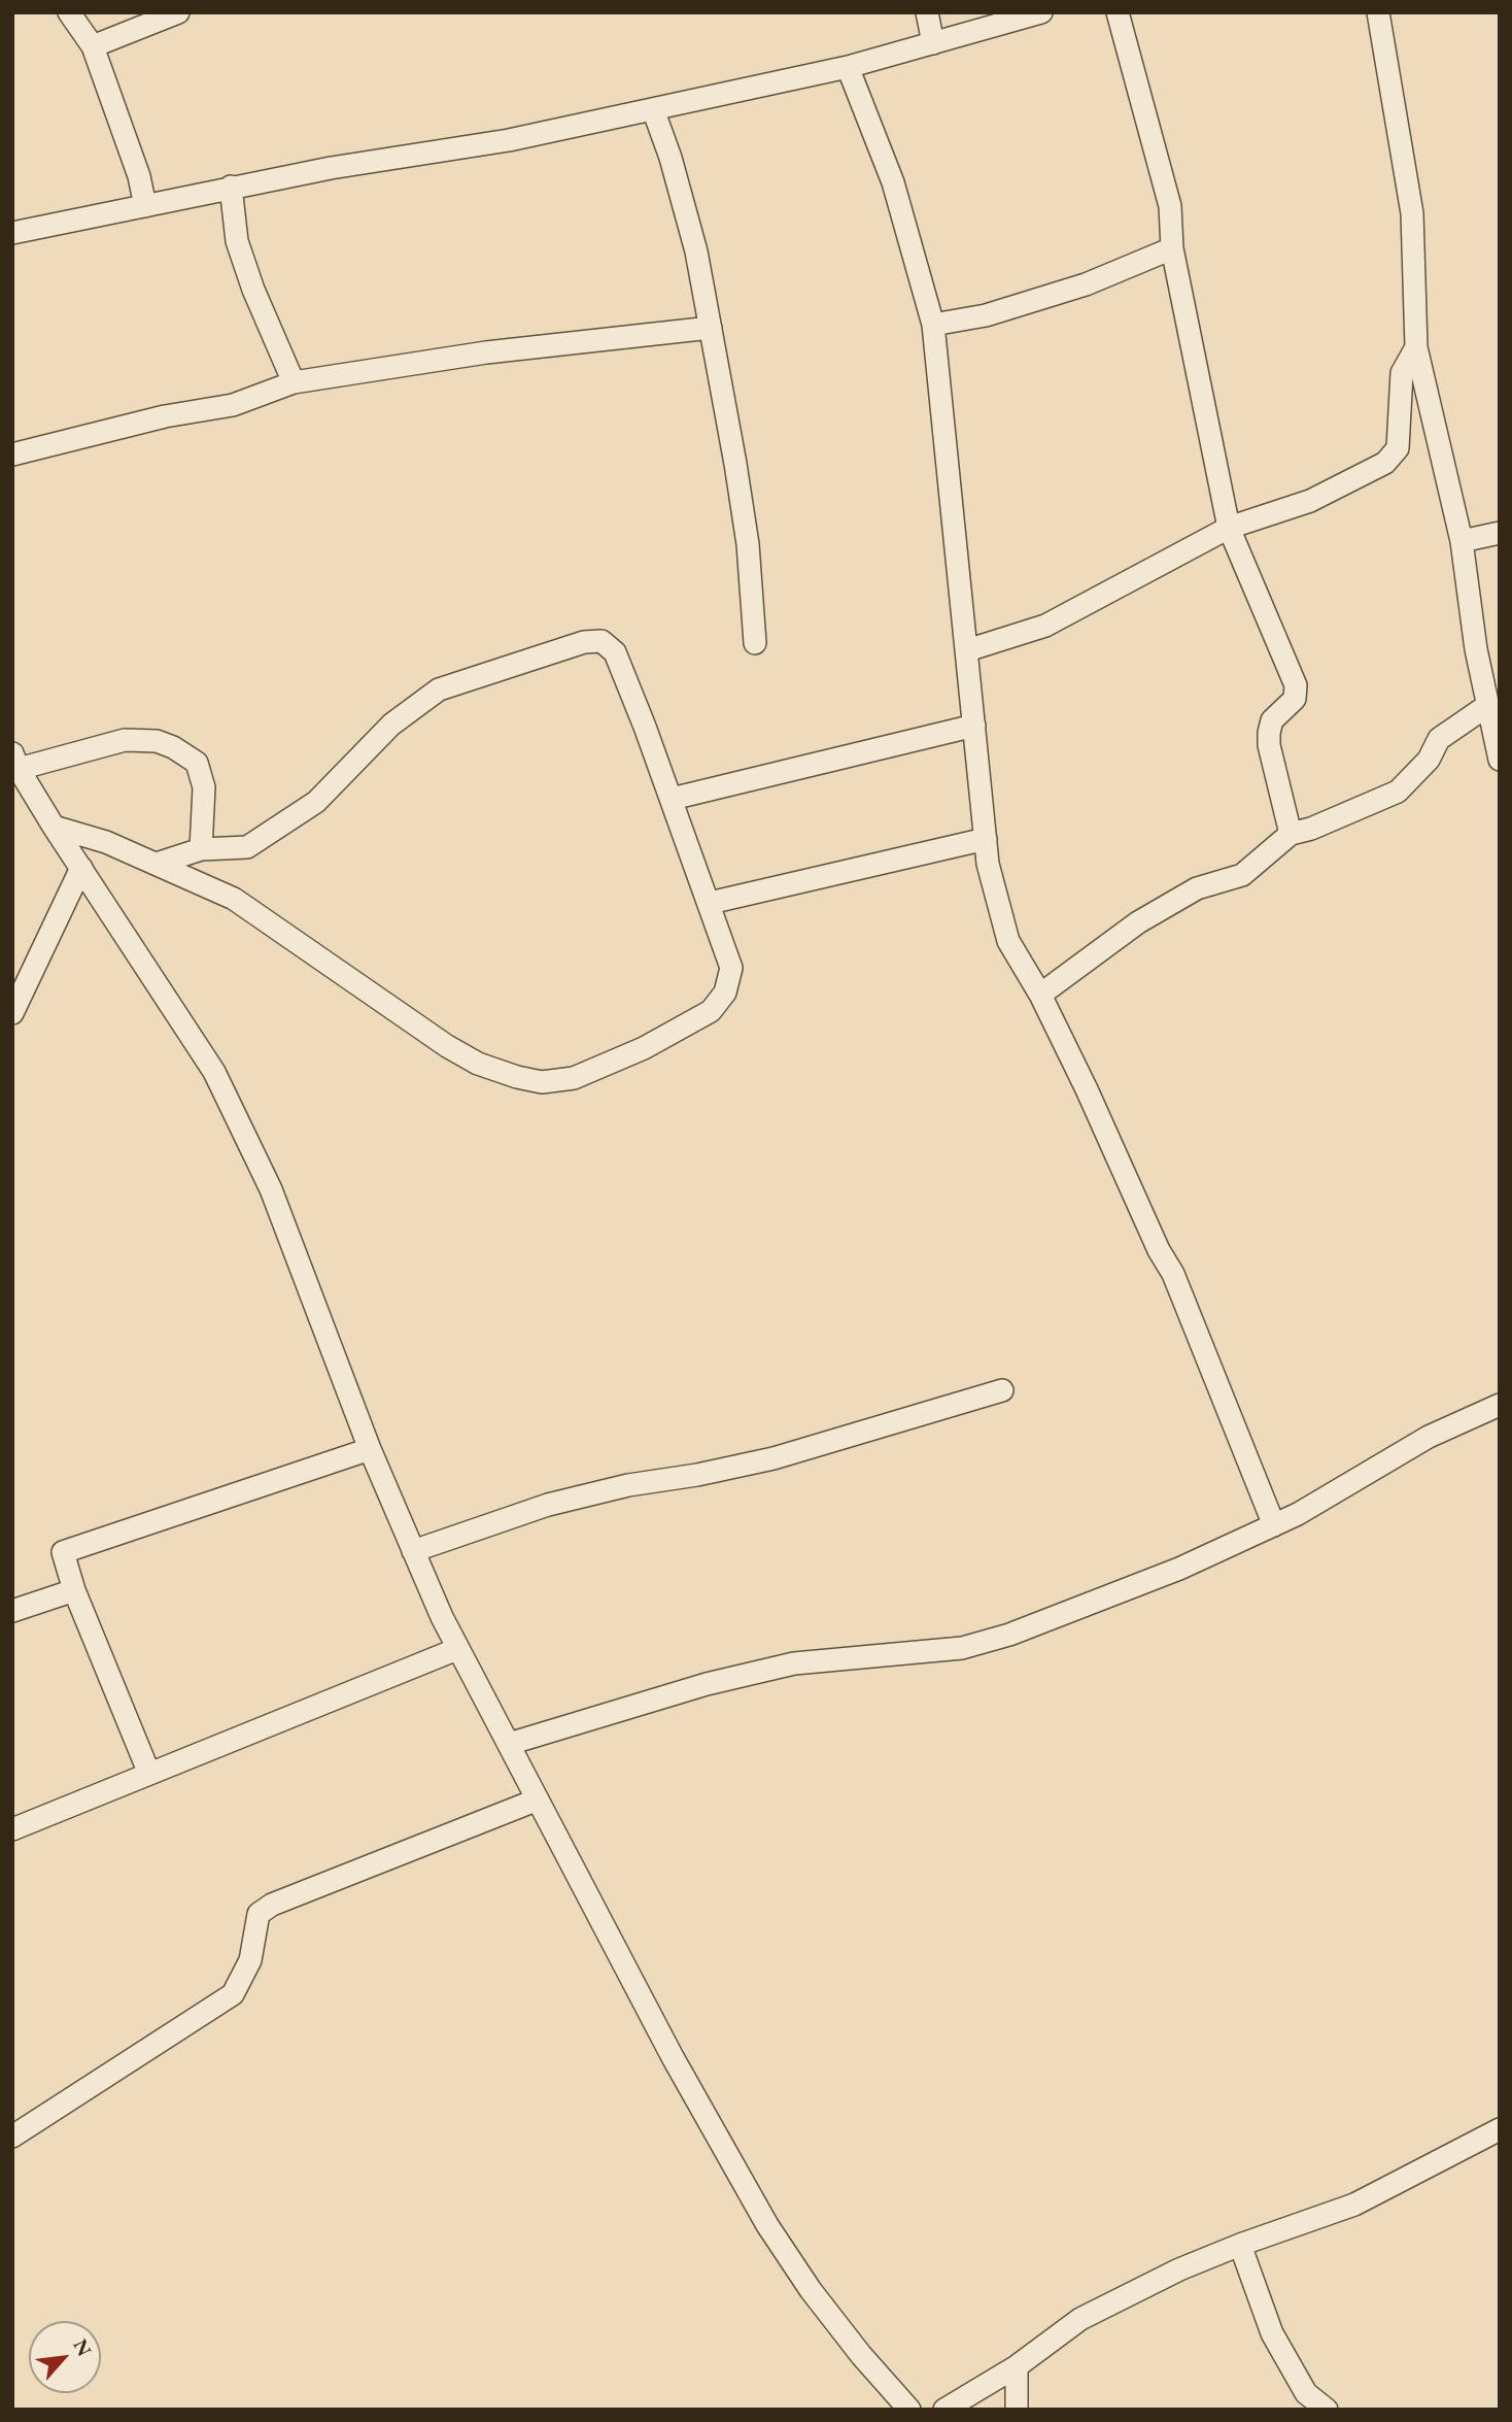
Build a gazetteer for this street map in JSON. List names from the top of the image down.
{
  "north": "top right"
}
